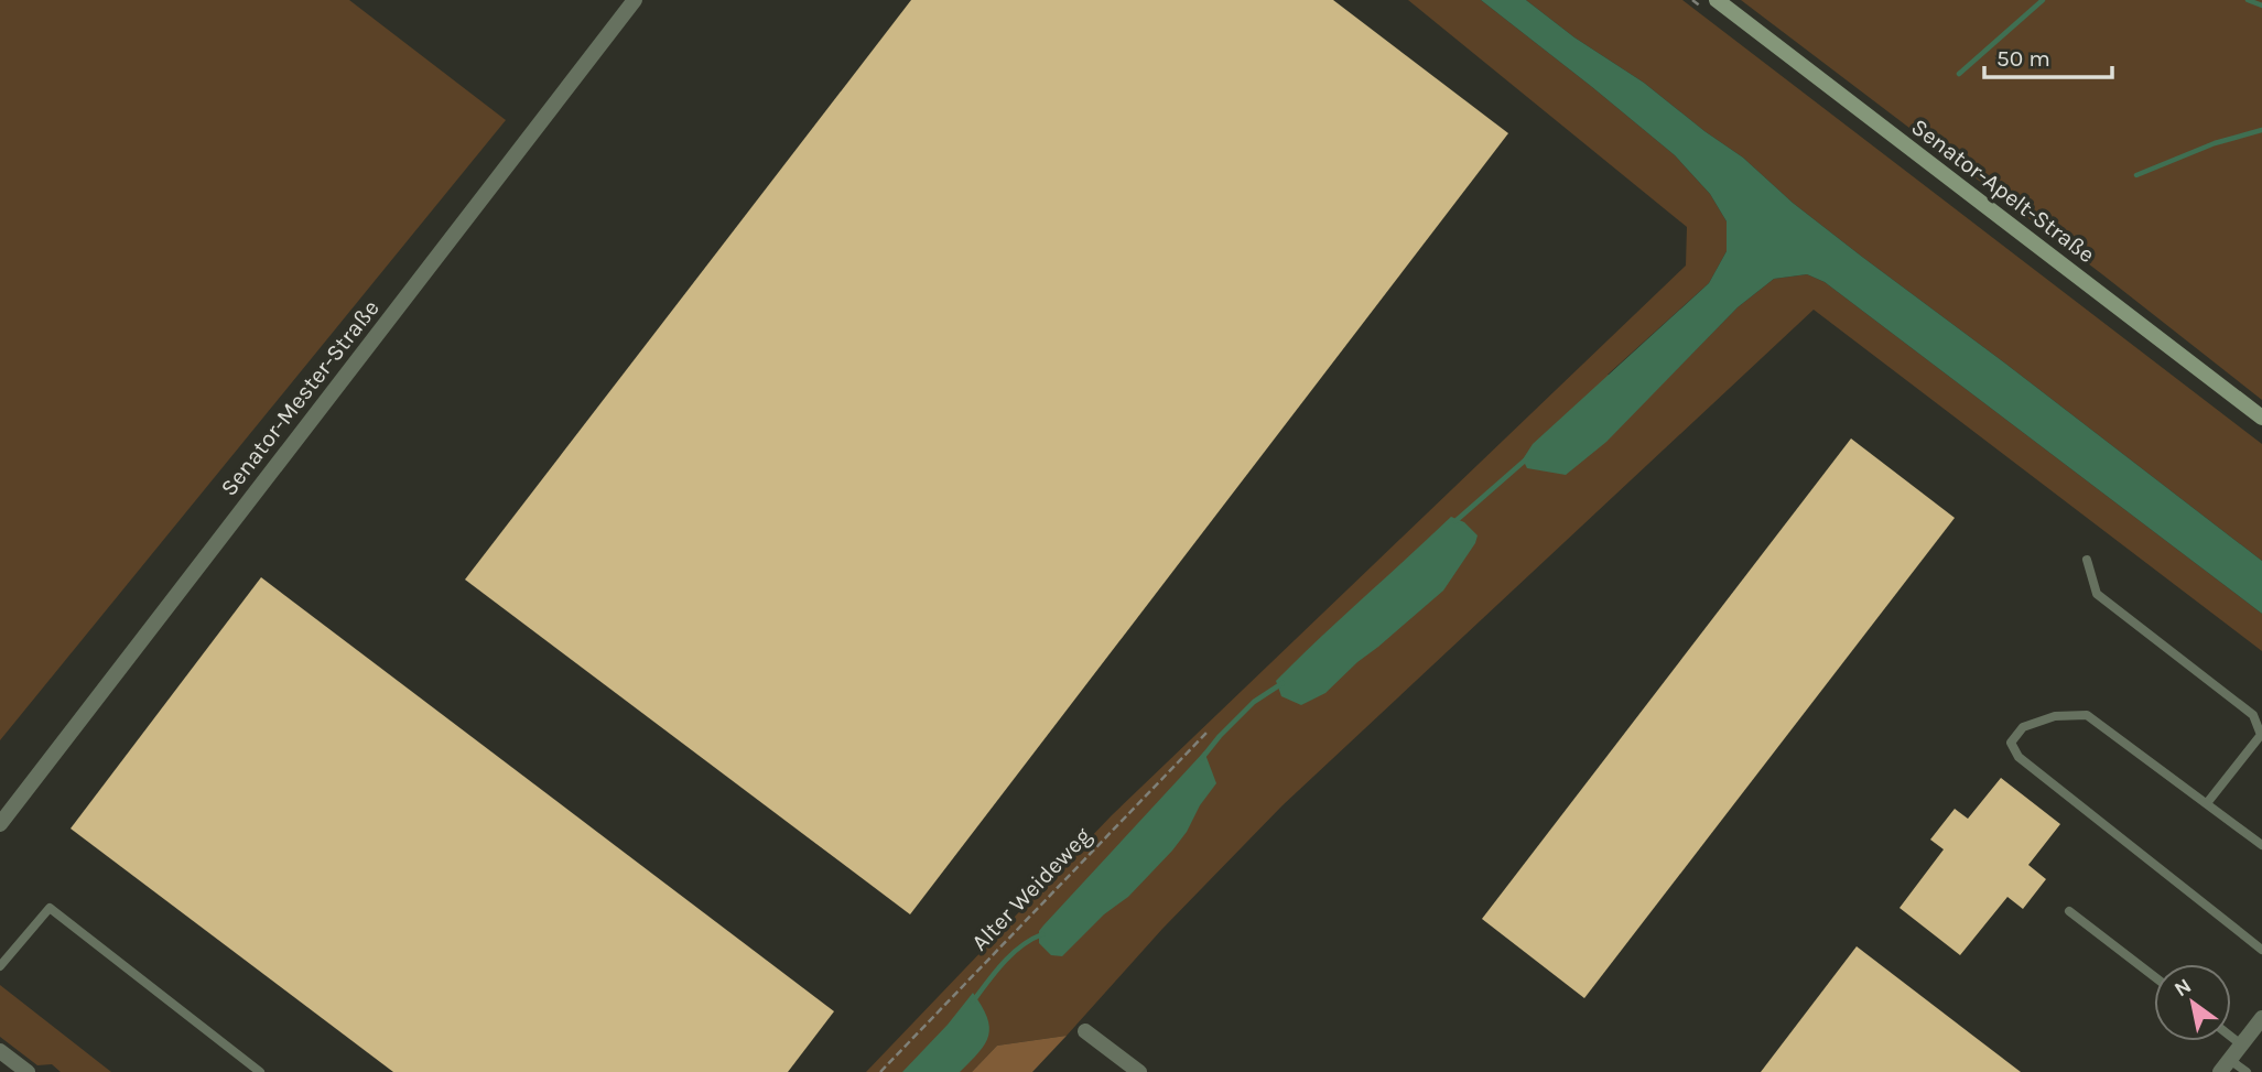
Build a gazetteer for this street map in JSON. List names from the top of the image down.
{
  "streets": {
    "street": ["Senator-Apelt-Straße", "Senator-Mester-Straße"],
    "path": ["Alter Weideweg"]
  },
  "scale_bar": "50 m",
  "north": "top left"
}
